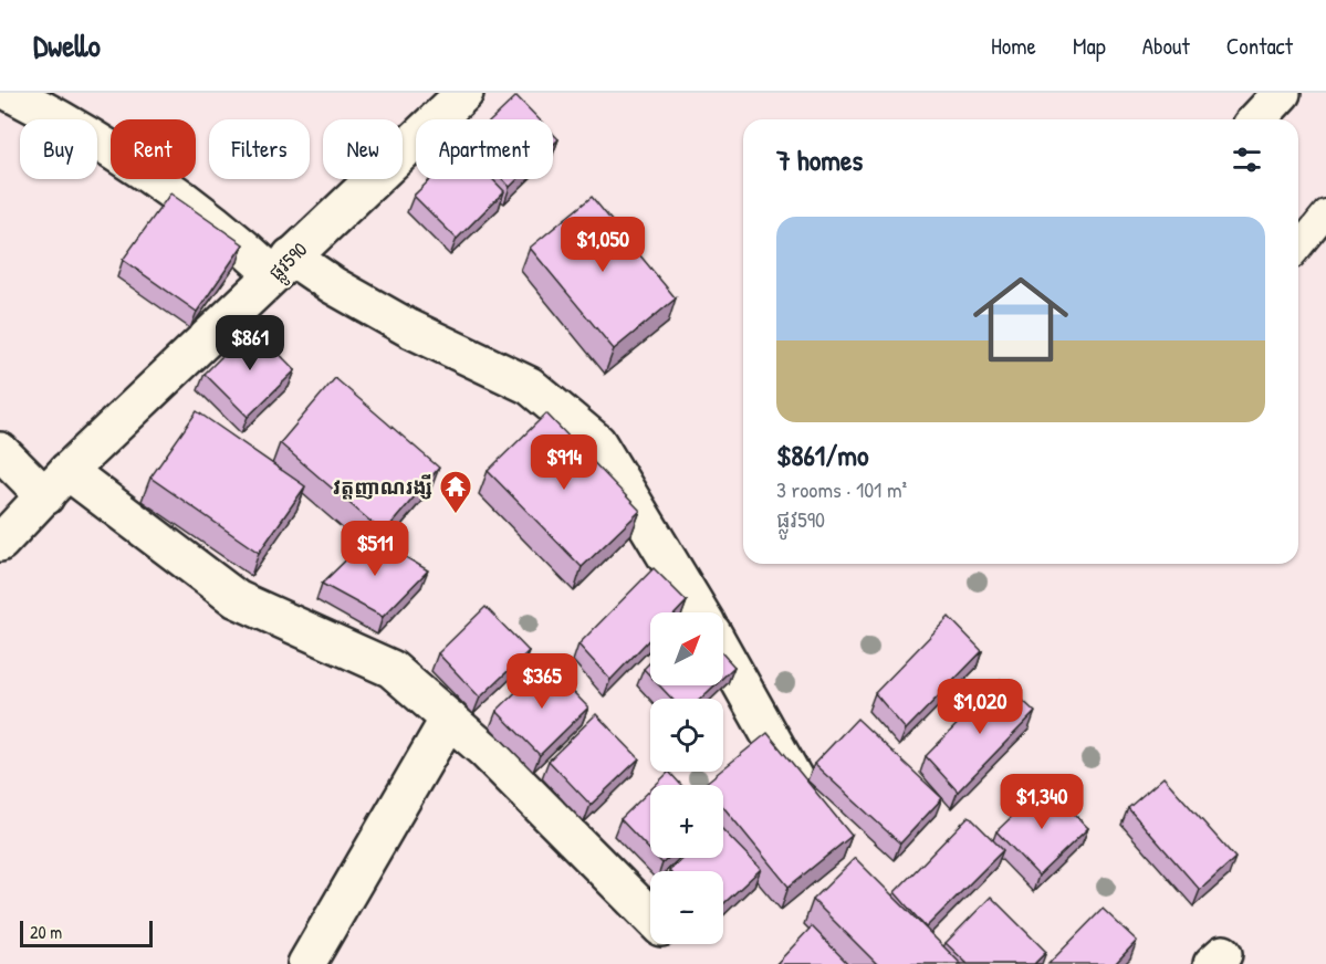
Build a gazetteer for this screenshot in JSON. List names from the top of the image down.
{
  "streets": {
    "street": ["ផ្លូវ590"]
  },
  "places": {
    "temple": ["វត្តញាណរង្សី"]
  },
  "scale_bar": "20 m",
  "north": "top right",
  "page": {
    "header": "Dwello",
    "nav": [
      "Home",
      "Map",
      "About",
      "Contact"
    ],
    "chip": [
      "Buy",
      "Rent",
      "Filters",
      "New",
      "Apartment"
    ],
    "heading": "7 homes",
    "list": [
      {
        "name": "$861/mo",
        "note": "3 rooms · 101 m² · ផ្លូវ590"
      }
    ],
    "price": [
      "$1,050",
      "$861",
      "$914",
      "$511",
      "$365",
      "$1,020",
      "$1,340"
    ],
    "map_buttons": ["+", "−"],
    "scale": "20 m"
  }
}
